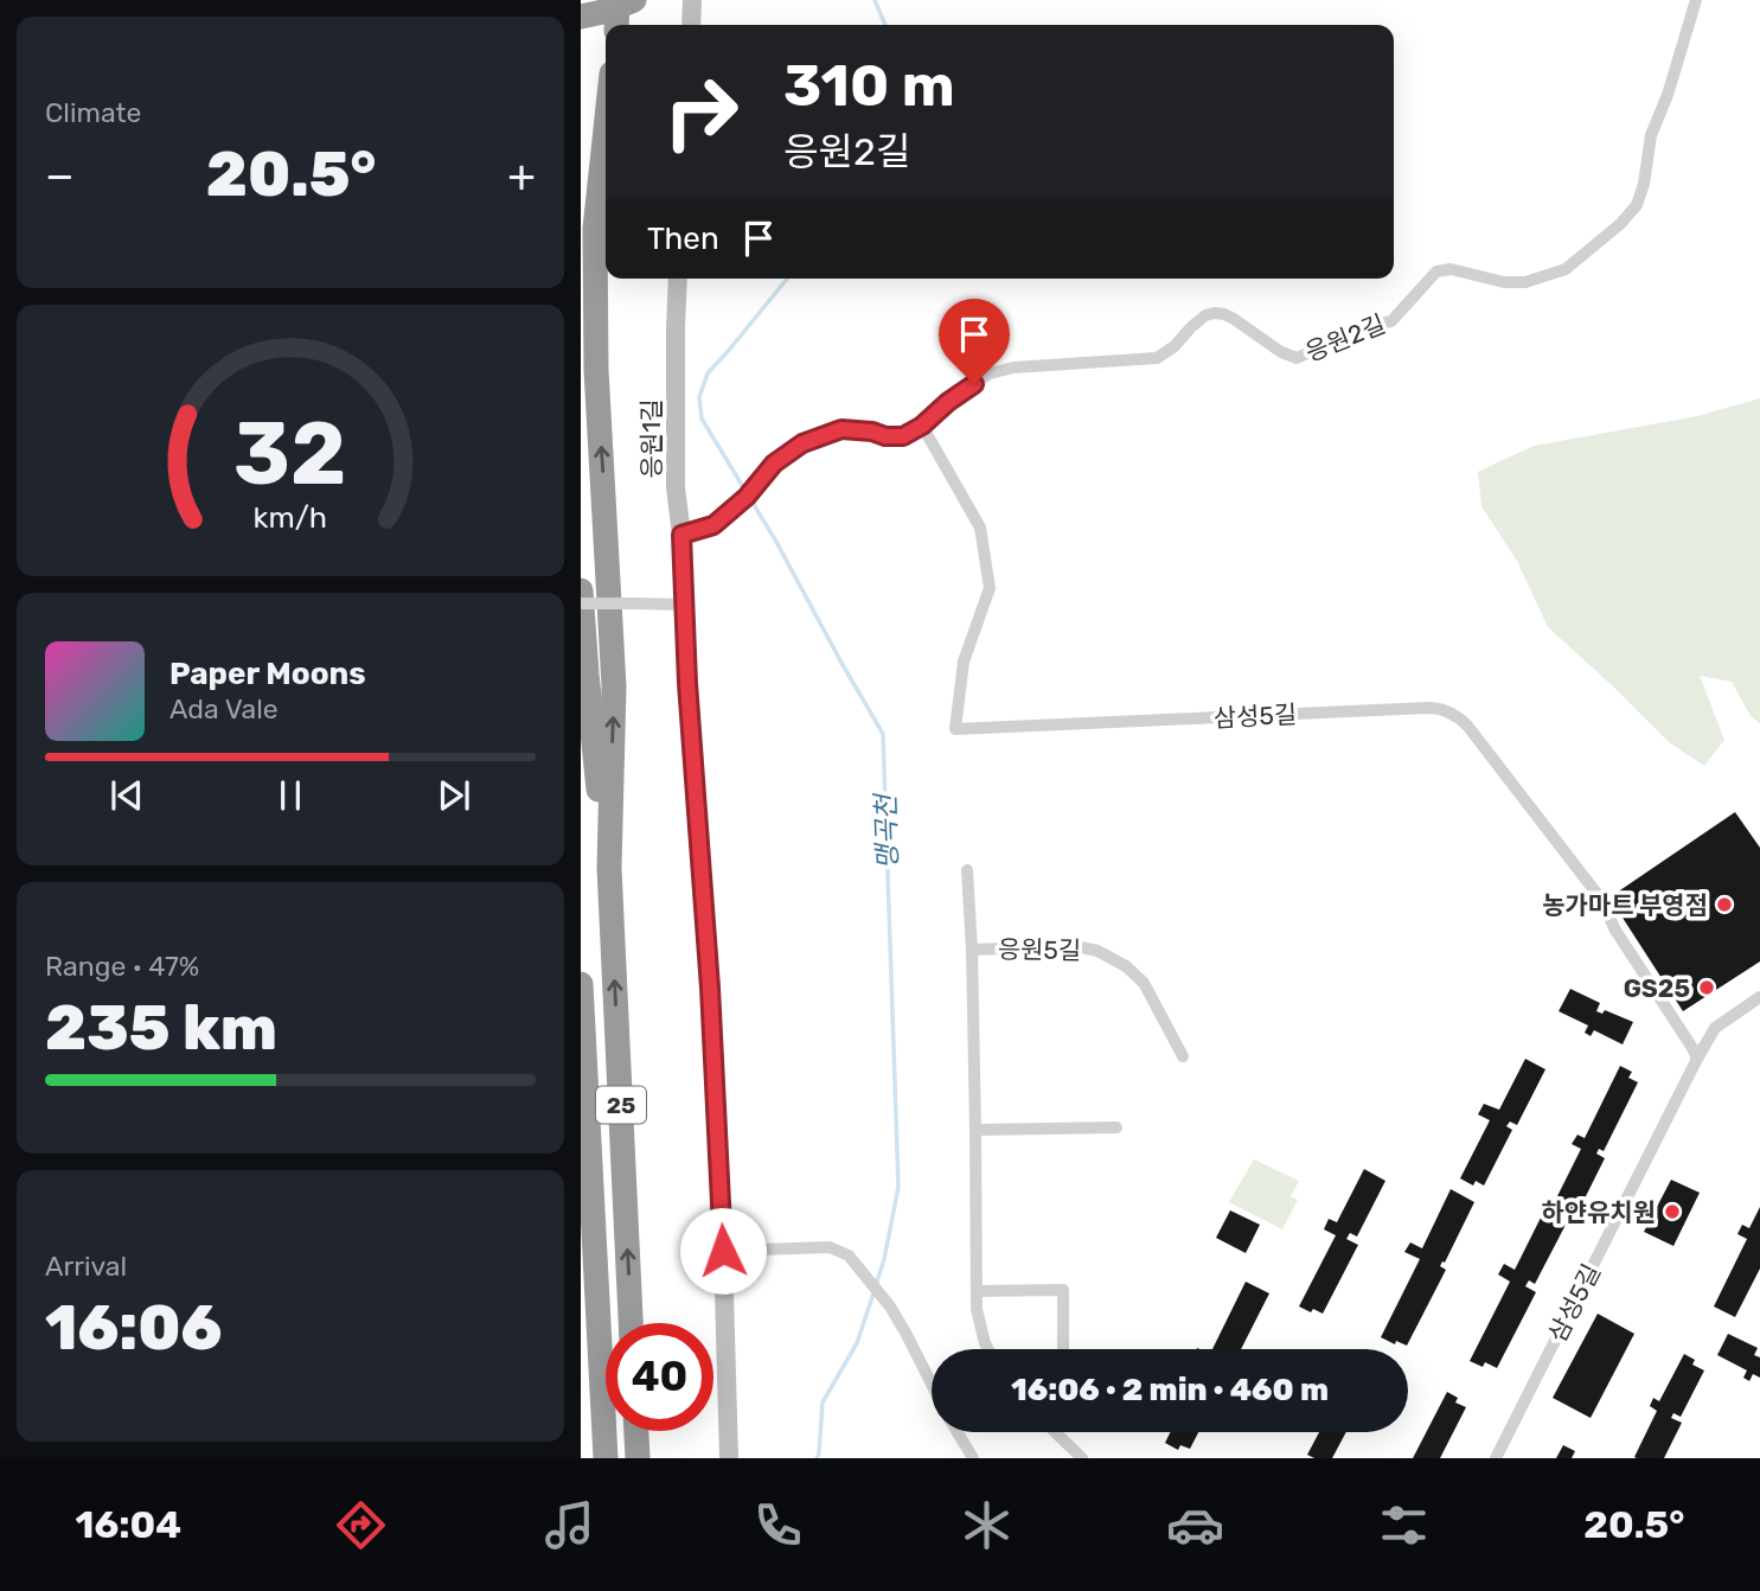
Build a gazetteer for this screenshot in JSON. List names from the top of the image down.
{
  "streets": {
    "highway": ["25"],
    "street": [
      "응원2길",
      "응원1길",
      "삼성5길",
      "응원5길"
    ]
  },
  "crossings": [
    ["응원2길", "응원1길"],
    ["응원2길", "삼성5길"]
  ],
  "water": ["맹곡천"],
  "places": ["농가마트 부영점", "GS25", "하얀유치원"],
  "page": {
    "tile": [
      "Climate",
      ["Range · 47%", "235 km"],
      ["Arrival", "16:06"]
    ],
    "turn": ["310 m", "응원2길"],
    "heat": ["−", "20.5°", "+"],
    "then": "Then",
    "song": ["Paper Moons", "Ada Vale"],
    "limit": "40",
    "trip": "16:06 · 2 min · 460 m",
    "tabs": ["16:04", "20.5°"],
    "gauge": ["32", "km/h"]
  }
}
